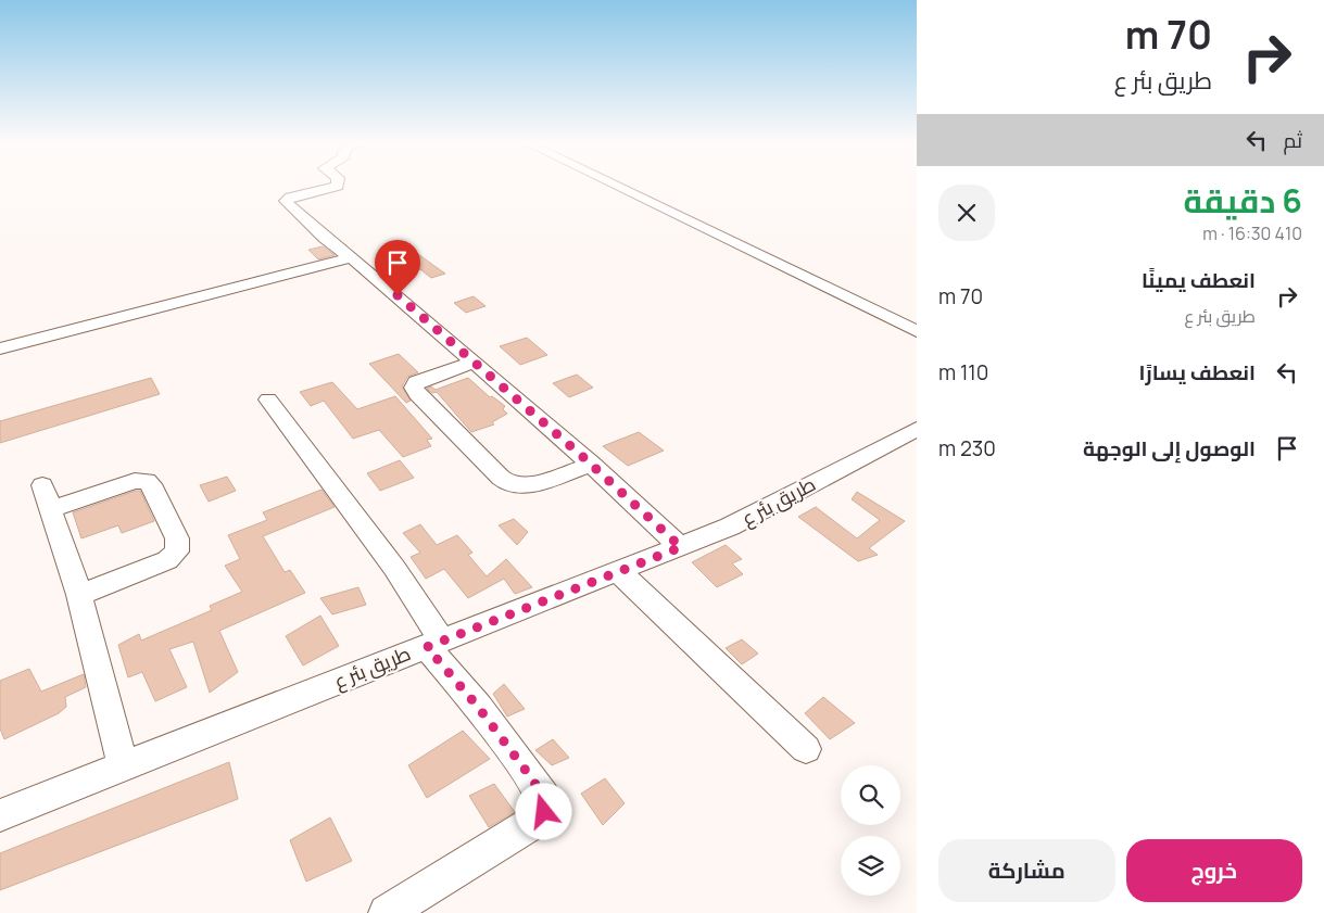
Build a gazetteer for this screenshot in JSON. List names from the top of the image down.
{
  "streets": {
    "street": ["طريق بئر ع"]
  },
  "page": {
    "turn": ["70 m", "طريق بئر ع"],
    "then": "ثم",
    "heading": ["6 دقيقة", "410 m · 16:30"],
    "list": [
      {
        "name": "انعطف يمينًا",
        "note": "طريق بئر ع",
        "value": "70 m"
      },
      {
        "name": "انعطف يسارًا",
        "value": "110 m"
      },
      {
        "name": "الوصول إلى الوجهة",
        "value": "230 m"
      }
    ],
    "buttons": ["خروج", "مشاركة"]
  }
}
